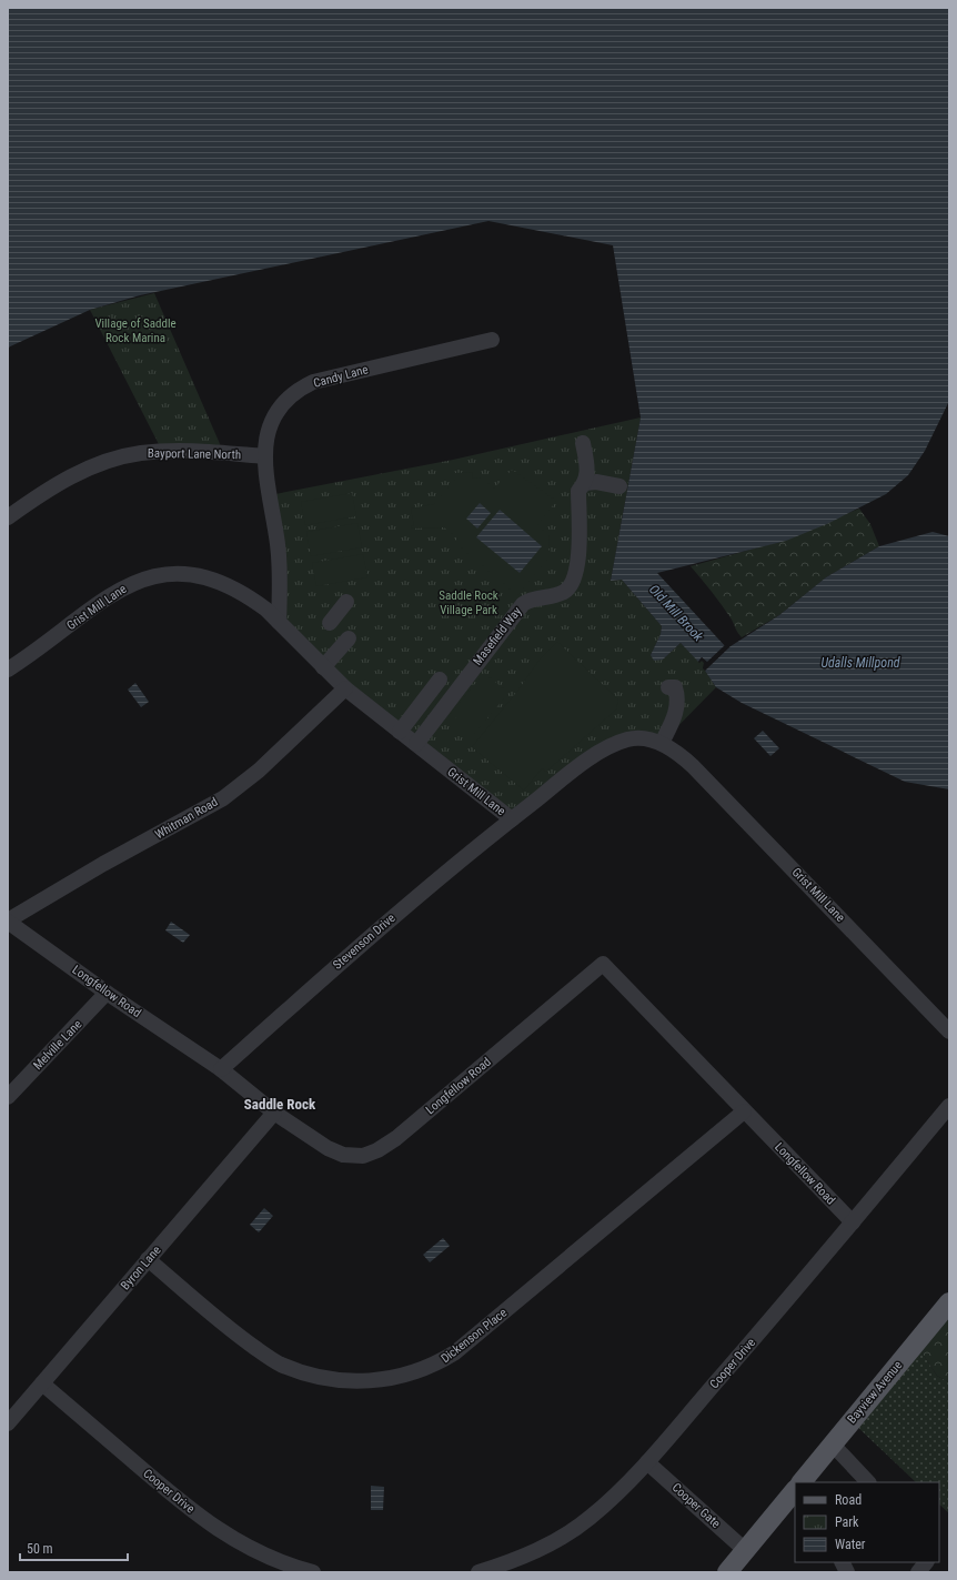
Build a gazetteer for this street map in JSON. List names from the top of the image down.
{
  "streets": {
    "main road": ["Bayview Avenue"],
    "street": [
      "Candy Lane",
      "Bayport Lane North",
      "Grist Mill Lane",
      "Masefield Way",
      "Whitman Road",
      "Stevenson Drive",
      "Longfellow Road",
      "Melville Lane",
      "Byron Lane",
      "Dickenson Place",
      "Cooper Drive",
      "Cooper Gate"
    ]
  },
  "crossings": [
    ["Candy Lane", "Bayport Lane North"],
    ["Candy Lane", "Grist Mill Lane"],
    ["Grist Mill Lane", "Masefield Way"],
    ["Grist Mill Lane", "Whitman Road"],
    ["Grist Mill Lane", "Stevenson Drive"],
    ["Whitman Road", "Longfellow Road"],
    ["Stevenson Drive", "Longfellow Road"],
    ["Longfellow Road", "Melville Lane"],
    ["Longfellow Road", "Byron Lane"],
    ["Longfellow Road", "Dickenson Place"],
    ["Longfellow Road", "Cooper Drive"],
    ["Byron Lane", "Dickenson Place"],
    ["Byron Lane", "Cooper Drive"],
    ["Cooper Drive", "Cooper Gate"]
  ],
  "districts": ["Saddle Rock"],
  "water": ["Old Mill Brook", "Udalls Millpond"],
  "parks": ["Village of Saddle Rock Marina", "Saddle Rock Village Park"],
  "legend": ["Road", "Park", "Water"],
  "scale_bar": "50 m"
}
